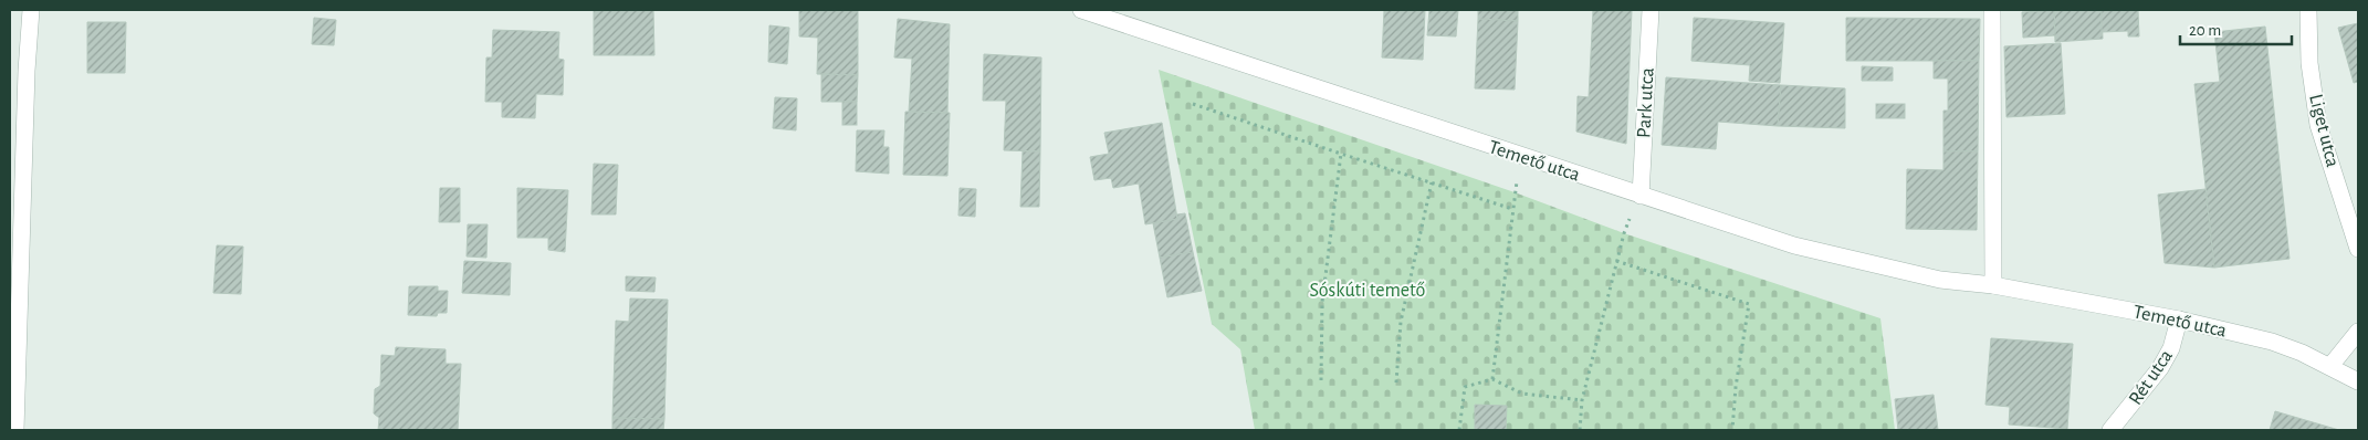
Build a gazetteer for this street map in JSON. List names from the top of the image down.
{
  "streets": {
    "street": [
      "Park utca",
      "Liget utca",
      "Temető utca",
      "Rét utca"
    ]
  },
  "crossings": [
    ["Park utca", "Temető utca"],
    ["Temető utca", "Rét utca"]
  ],
  "parks": ["Sóskúti temető"],
  "scale_bar": "20 m"
}
